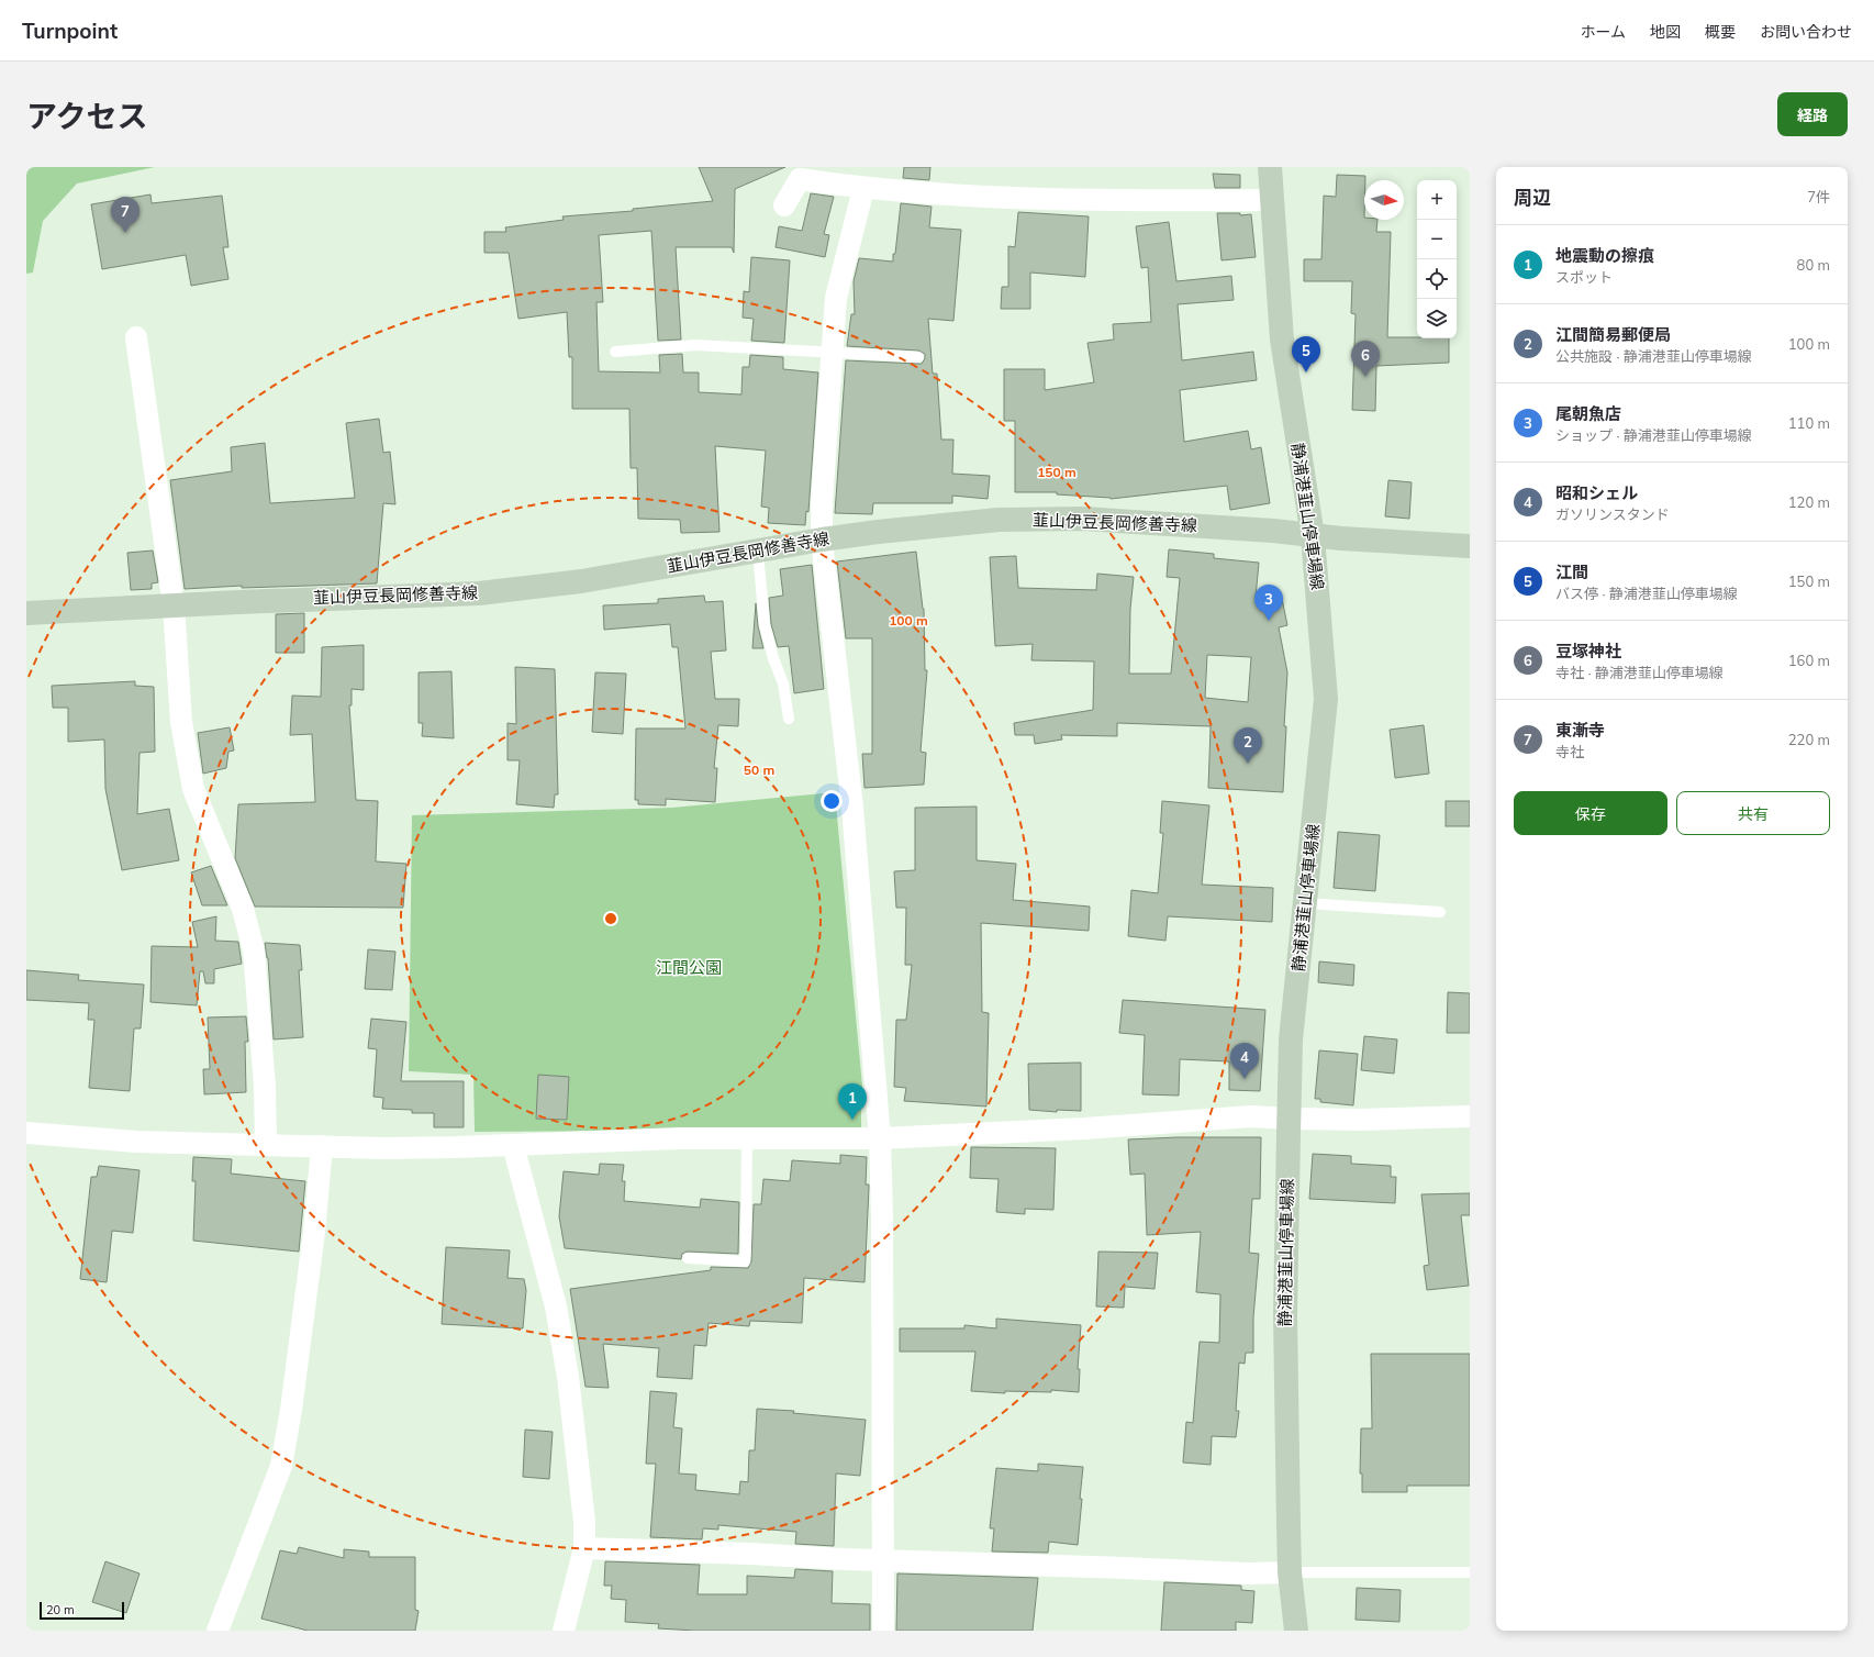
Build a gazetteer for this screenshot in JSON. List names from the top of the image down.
{
  "streets": {
    "main road": ["静浦港韮山停車場線", "韮山伊豆長岡修善寺線"]
  },
  "crossings": [
    ["静浦港韮山停車場線", "韮山伊豆長岡修善寺線"]
  ],
  "parks": ["江間公園"],
  "scale_bar": "20 m",
  "north": "right",
  "page": {
    "header": "Turnpoint",
    "nav": [
      "ホーム",
      "地図",
      "概要",
      "お問い合わせ"
    ],
    "title": "アクセス",
    "buttons": [
      "経路",
      ["保存", "共有"]
    ],
    "heading": ["周辺", "7件"],
    "map_buttons": ["+", "−"],
    "pins": [
      "7",
      "5",
      "6",
      "3",
      "2",
      "4",
      "1"
    ],
    "list": [
      {
        "mark": "1",
        "name": "地震動の擦痕",
        "note": "スポット",
        "value": "80 m"
      },
      {
        "mark": "2",
        "name": "江間簡易郵便局",
        "note": "公共施設 · 静浦港韮山停車場線",
        "value": "100 m"
      },
      {
        "mark": "3",
        "name": "尾朝魚店",
        "note": "ショップ · 静浦港韮山停車場線",
        "value": "110 m"
      },
      {
        "mark": "4",
        "name": "昭和シェル",
        "note": "ガソリンスタンド",
        "value": "120 m"
      },
      {
        "mark": "5",
        "name": "江間",
        "note": "バス停 · 静浦港韮山停車場線",
        "value": "150 m"
      },
      {
        "mark": "6",
        "name": "豆塚神社",
        "note": "寺社 · 静浦港韮山停車場線",
        "value": "160 m"
      },
      {
        "mark": "7",
        "name": "東漸寺",
        "note": "寺社",
        "value": "220 m"
      }
    ],
    "scale": "20 m"
  },
  "rings": ["150 m", "100 m", "50 m"]
}
